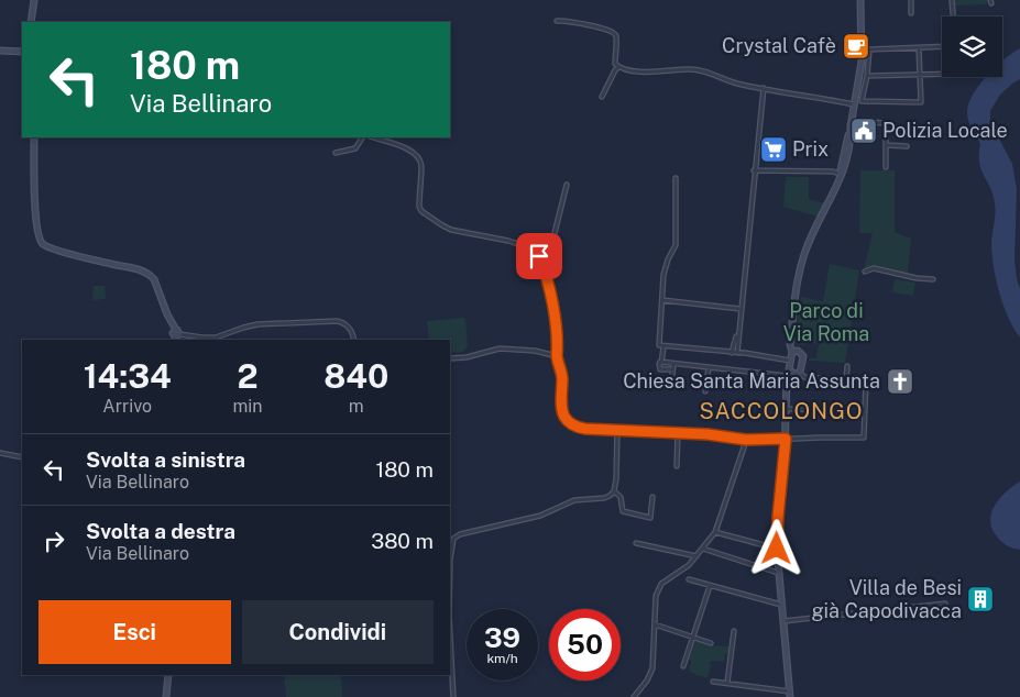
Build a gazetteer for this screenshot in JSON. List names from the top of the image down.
{
  "districts": ["SACCOLONGO"],
  "parks": ["Parco di Via Roma"],
  "places": {
    "cafe": ["Crystal Cafè"],
    "public building": ["Polizia Locale"],
    "supermarket": ["Prix"],
    "church": ["Chiesa Santa Maria Assunta"],
    "building": ["Villa de Besi già Capodivacca"]
  },
  "page": {
    "turn": ["180 m", "Via Bellinaro"],
    "eta": [
      "14:34",
      "Arrivo",
      "2",
      "min",
      "840",
      "m"
    ],
    "list": [
      {
        "name": "Svolta a sinistra",
        "note": "Via Bellinaro",
        "value": "180 m"
      },
      {
        "name": "Svolta a destra",
        "note": "Via Bellinaro",
        "value": "380 m"
      }
    ],
    "buttons": ["Esci", "Condividi"],
    "speed": "39 km/h",
    "limit": "50"
  }
}
